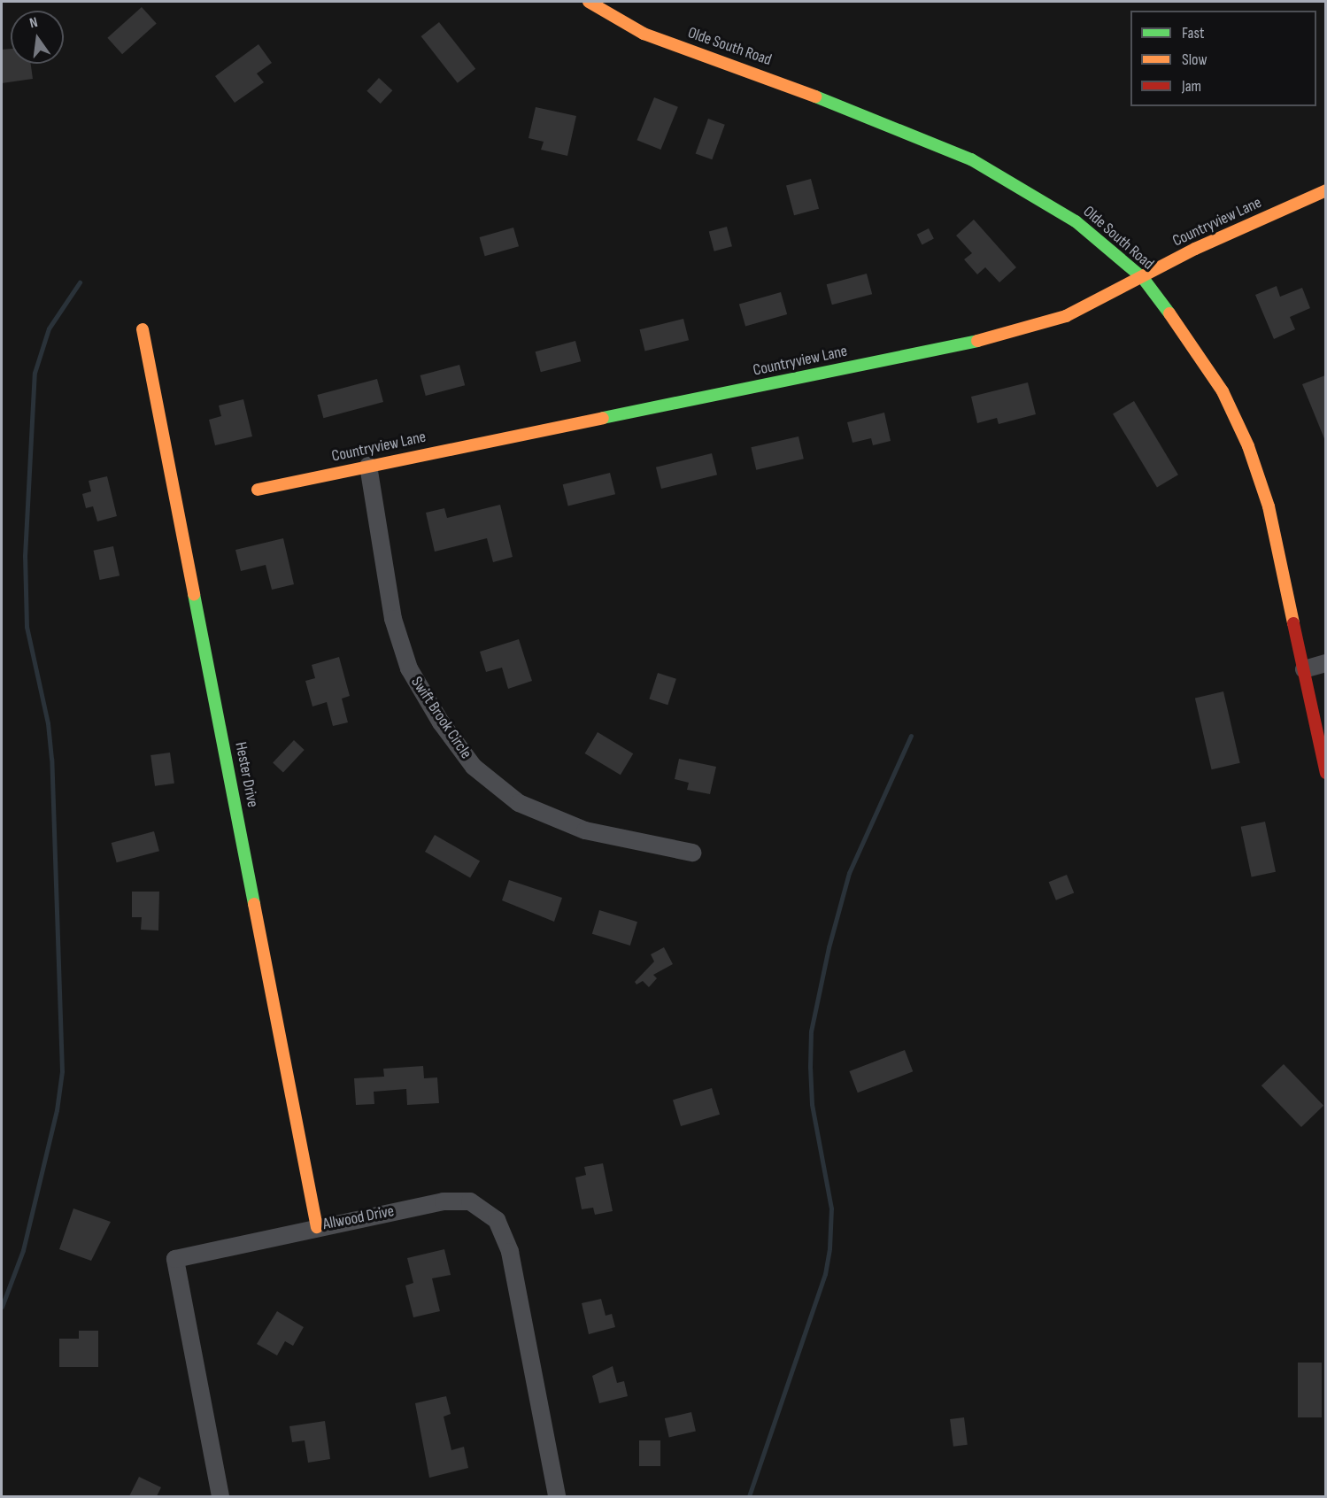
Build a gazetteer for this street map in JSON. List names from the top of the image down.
{
  "streets": {
    "street": [
      "Olde South Road",
      "Countryview Lane",
      "Swift Brook Circle",
      "Hester Drive",
      "Allwood Drive"
    ]
  },
  "crossings": [
    ["Olde South Road", "Countryview Lane"],
    ["Countryview Lane", "Swift Brook Circle"],
    ["Hester Drive", "Allwood Drive"]
  ],
  "legend": ["Fast", "Slow", "Jam"],
  "north": "top"
}
